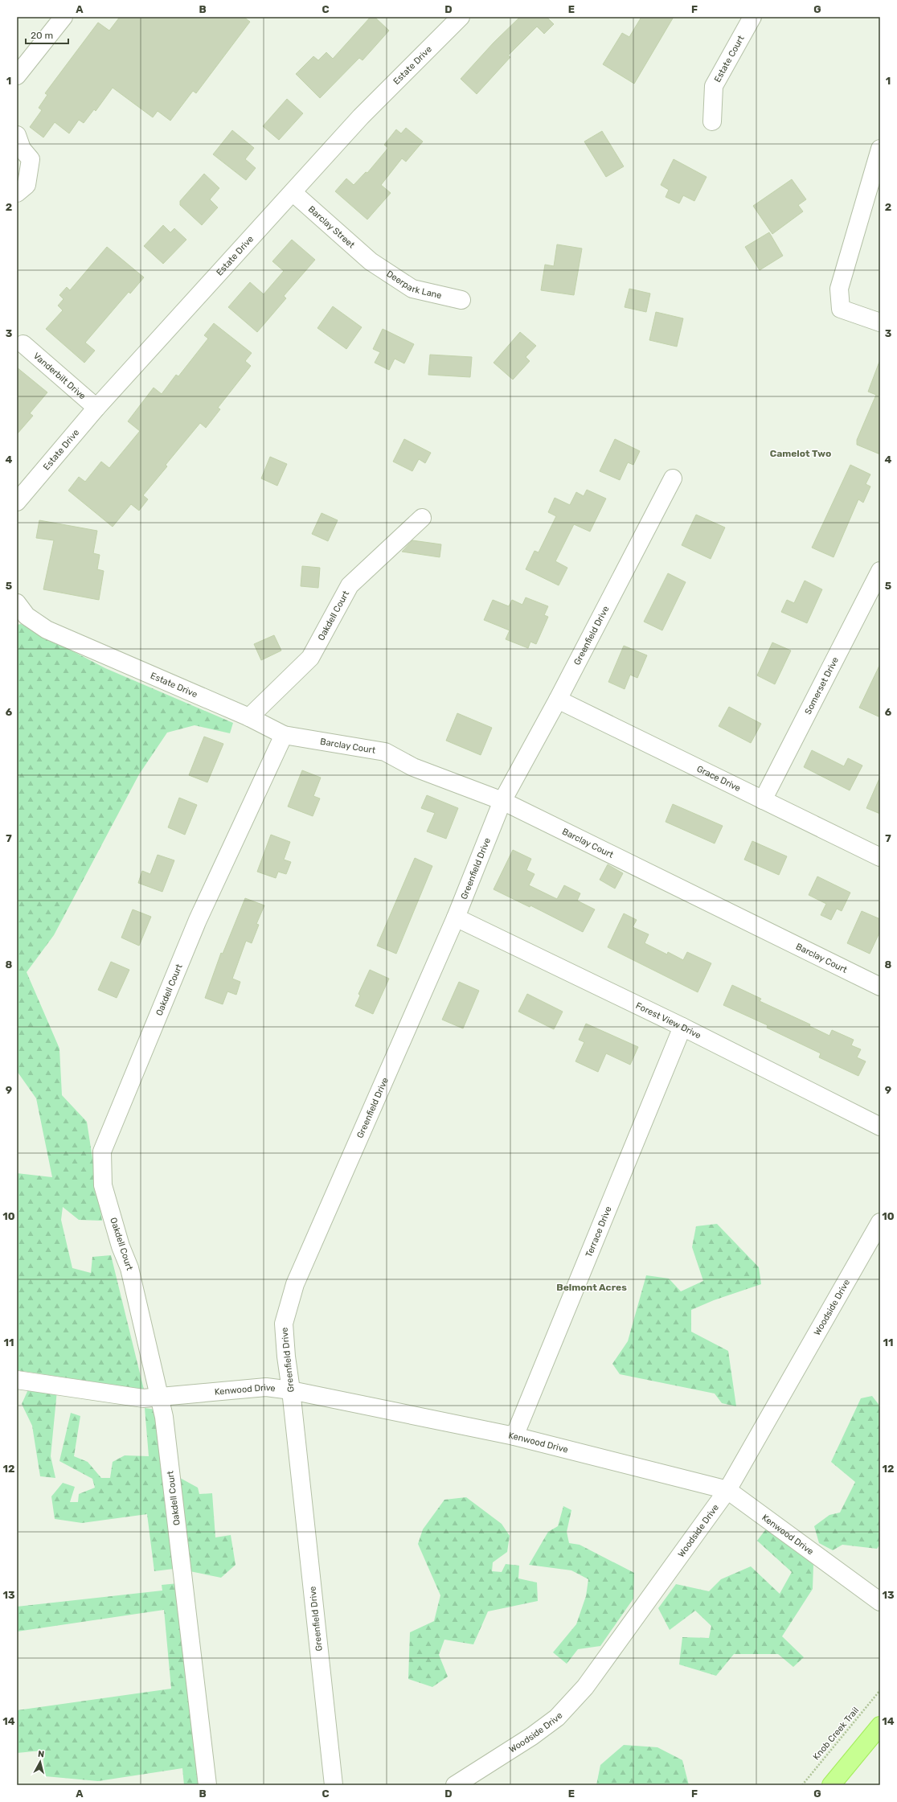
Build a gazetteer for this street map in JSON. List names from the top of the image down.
{
  "streets": {
    "street": [
      "Estate Court",
      "Estate Drive",
      "Barclay Street",
      "Deerpark Lane",
      "Vanderbilt Drive",
      "Oakdell Court",
      "Greenfield Drive",
      "Somerset Drive",
      "Barclay Court",
      "Grace Drive",
      "Forest View Drive",
      "Terrace Drive",
      "Woodside Drive",
      "Kenwood Drive"
    ],
    "path": ["Knob Creek Trail"]
  },
  "crossings": [
    ["Estate Drive", "Barclay Street"],
    ["Estate Drive", "Vanderbilt Drive"],
    ["Estate Drive", "Oakdell Court"],
    ["Estate Drive", "Barclay Court"],
    ["Barclay Street", "Deerpark Lane"],
    ["Oakdell Court", "Barclay Court"],
    ["Oakdell Court", "Kenwood Drive"],
    ["Greenfield Drive", "Barclay Court"],
    ["Greenfield Drive", "Grace Drive"],
    ["Greenfield Drive", "Forest View Drive"],
    ["Greenfield Drive", "Kenwood Drive"],
    ["Somerset Drive", "Grace Drive"],
    ["Forest View Drive", "Terrace Drive"],
    ["Terrace Drive", "Kenwood Drive"],
    ["Woodside Drive", "Kenwood Drive"]
  ],
  "districts": ["Camelot Two", "Belmont Acres"],
  "scale_bar": "20 m",
  "north": "top",
  "grid": {
    "columns": [
      "A",
      "B",
      "C",
      "D",
      "E",
      "F",
      "G"
    ],
    "rows": [
      "1",
      "2",
      "3",
      "4",
      "5",
      "6",
      "7",
      "8",
      "9",
      "10",
      "11",
      "12",
      "13",
      "14"
    ]
  }
}
